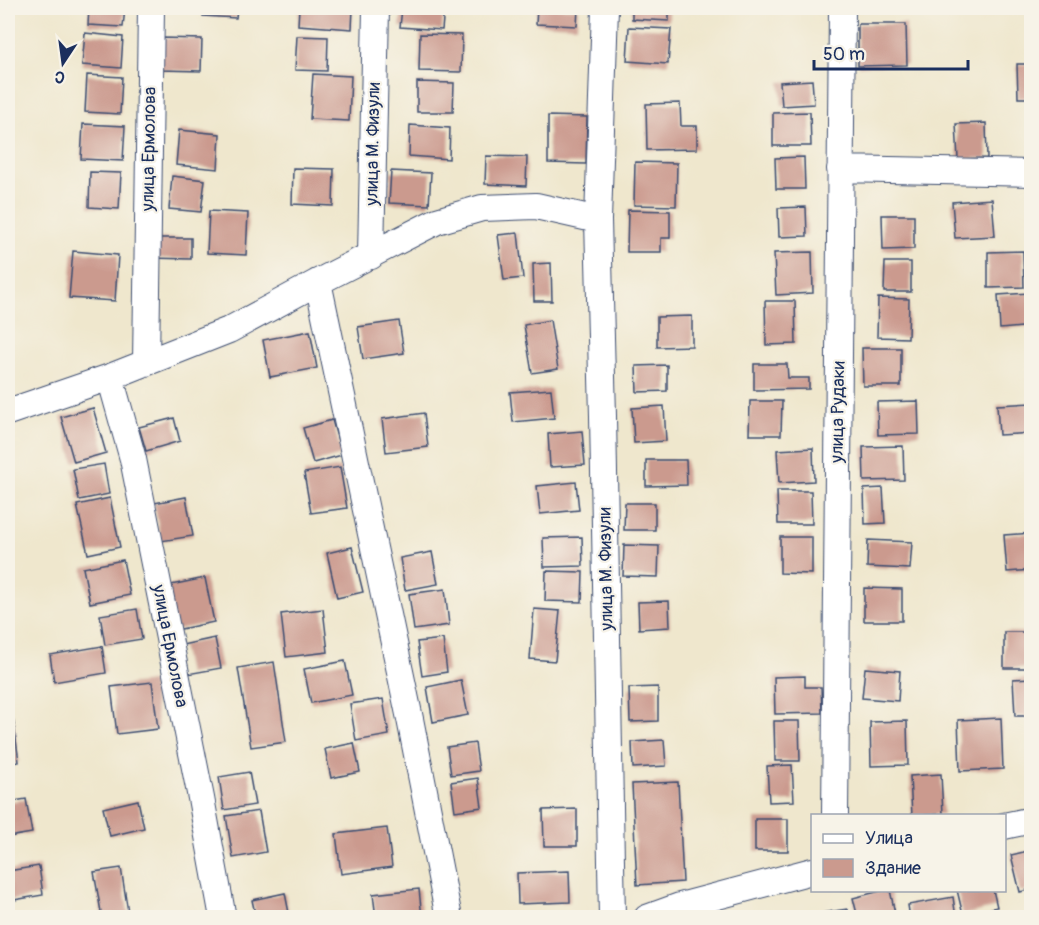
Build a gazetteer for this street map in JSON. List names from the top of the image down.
{
  "streets": {
    "street": ["улица М. Физули", "улица Ермолова", "улица Рудаки"]
  },
  "legend": ["Улица", "Здание"],
  "scale_bar": "50 m",
  "north": "bottom"
}
